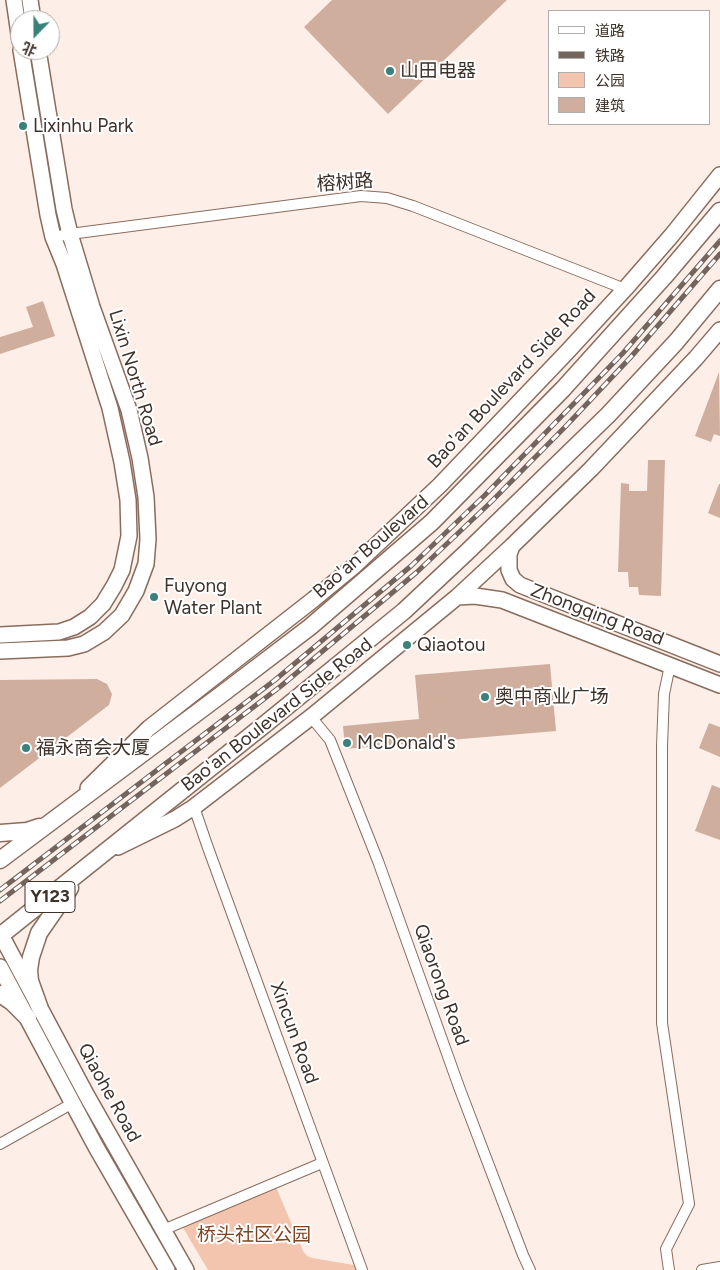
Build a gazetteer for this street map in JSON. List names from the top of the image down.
{
  "streets": {
    "main road": [
      "Lixin North Road",
      "Bao'an Boulevard Side Road",
      "Bao'an Boulevard",
      "Zhongqing Road",
      "Y123",
      "Qiaohe Road"
    ],
    "street": ["榕树路", "Qiaorong Road", "Xincun Road"]
  },
  "crossings": [
    ["榕树路", "Lixin North Road"],
    ["榕树路", "Bao'an Boulevard Side Road"],
    ["Bao'an Boulevard Side Road", "Bao'an Boulevard"],
    ["Bao'an Boulevard Side Road", "Zhongqing Road"],
    ["Bao'an Boulevard Side Road", "Y123"],
    ["Bao'an Boulevard Side Road", "Qiaorong Road"],
    ["Bao'an Boulevard Side Road", "Xincun Road"],
    ["Y123", "Qiaohe Road"]
  ],
  "parks": ["桥头社区公园"],
  "places": [
    "山田电器",
    "Lixinhu Park",
    "Fuyong Water Plant",
    "Qiaotou",
    "奥中商业广场",
    "McDonald's",
    "福永商会大厦"
  ],
  "legend": [
    "道路",
    "铁路",
    "公园",
    "建筑"
  ],
  "north": "bottom"
}
